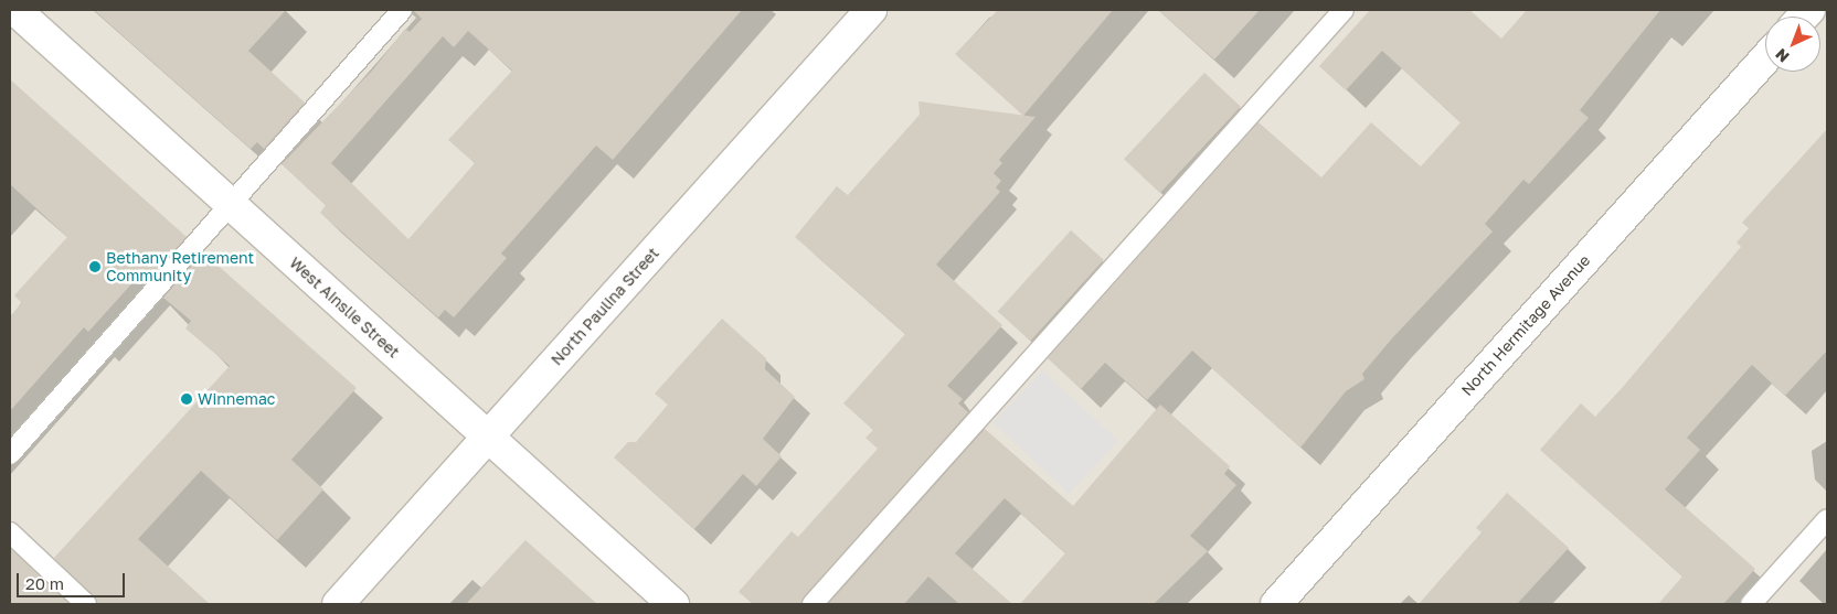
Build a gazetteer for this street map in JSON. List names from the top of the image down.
{
  "streets": {
    "street": ["North Paulina Street", "West Ainslie Street", "North Hermitage Avenue"]
  },
  "crossings": [
    ["North Paulina Street", "West Ainslie Street"]
  ],
  "places": ["Bethany Retirement Community", "Winnemac"],
  "scale_bar": "20 m",
  "north": "bottom left"
}
